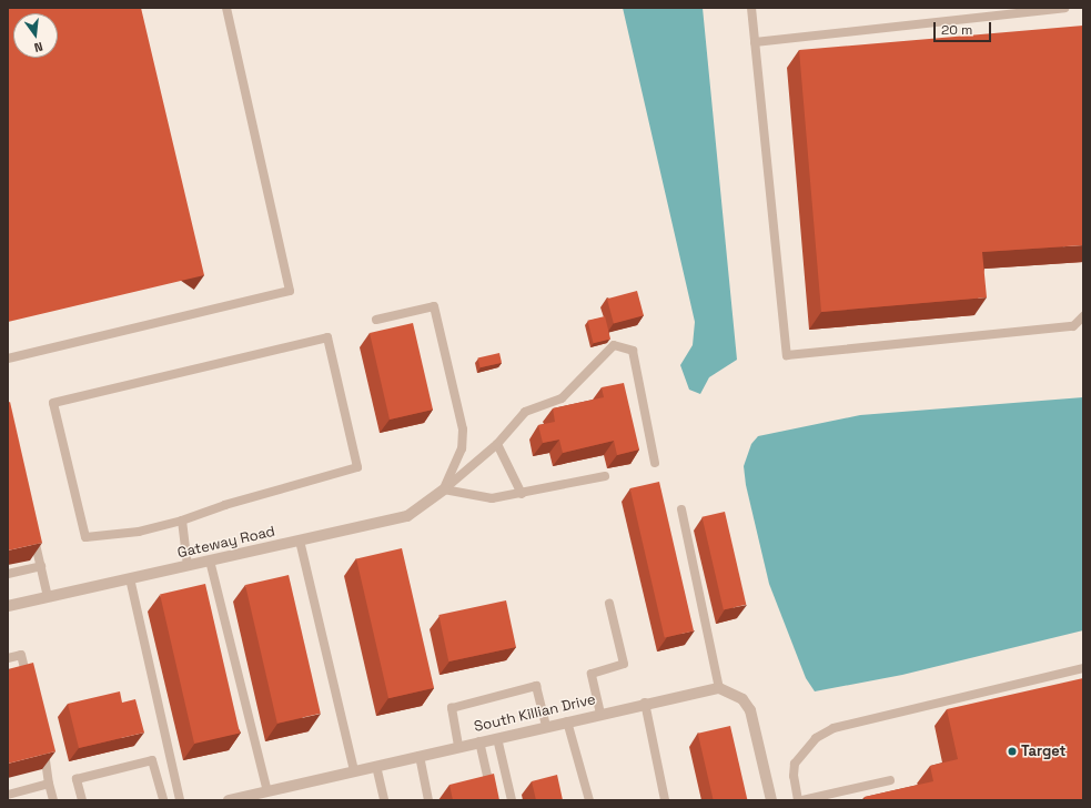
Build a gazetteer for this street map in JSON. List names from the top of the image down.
{
  "streets": {
    "street": ["Gateway Road", "South Killian Drive"]
  },
  "places": ["Target"],
  "scale_bar": "20 m",
  "north": "bottom"
}
